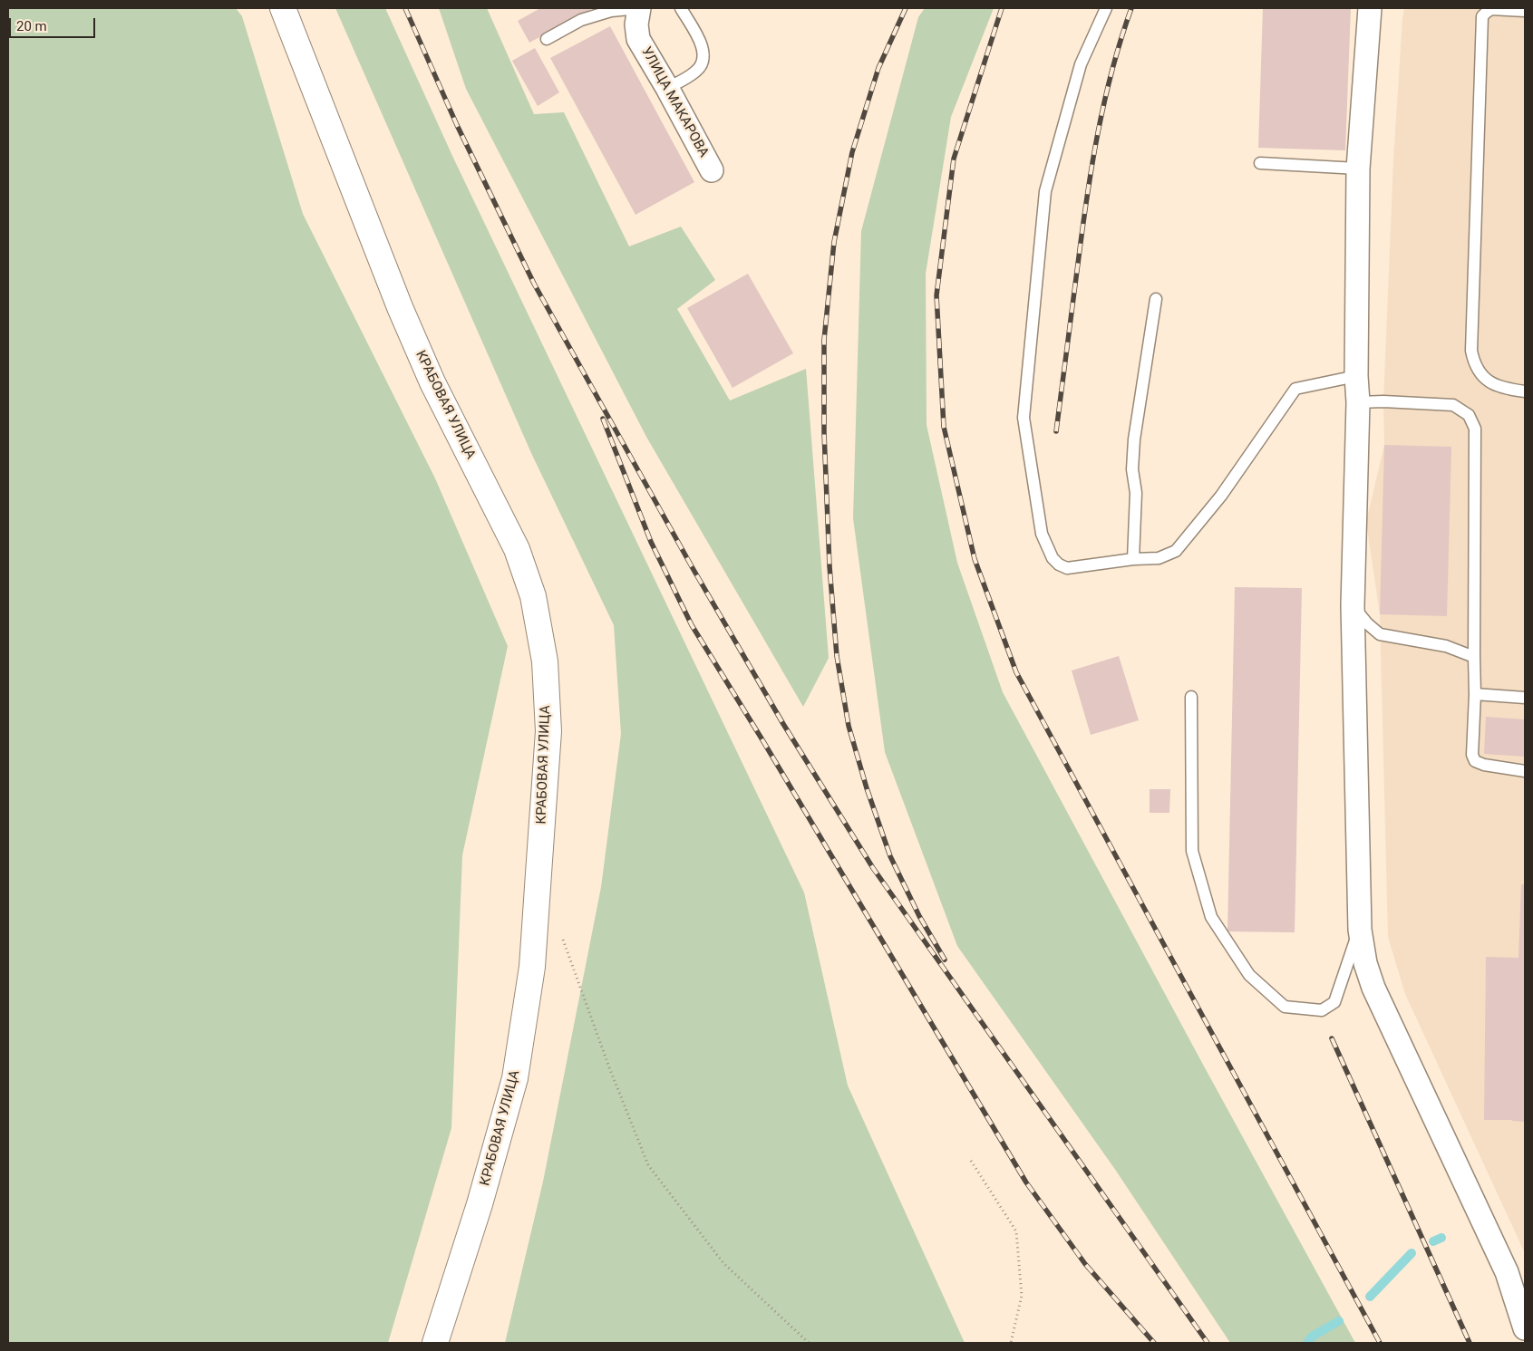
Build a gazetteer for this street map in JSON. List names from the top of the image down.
{
  "streets": {
    "main road": ["КРАБОВАЯ УЛИЦА"],
    "street": ["УЛИЦА МАКАРОВА"]
  },
  "scale_bar": "20 m"
}
